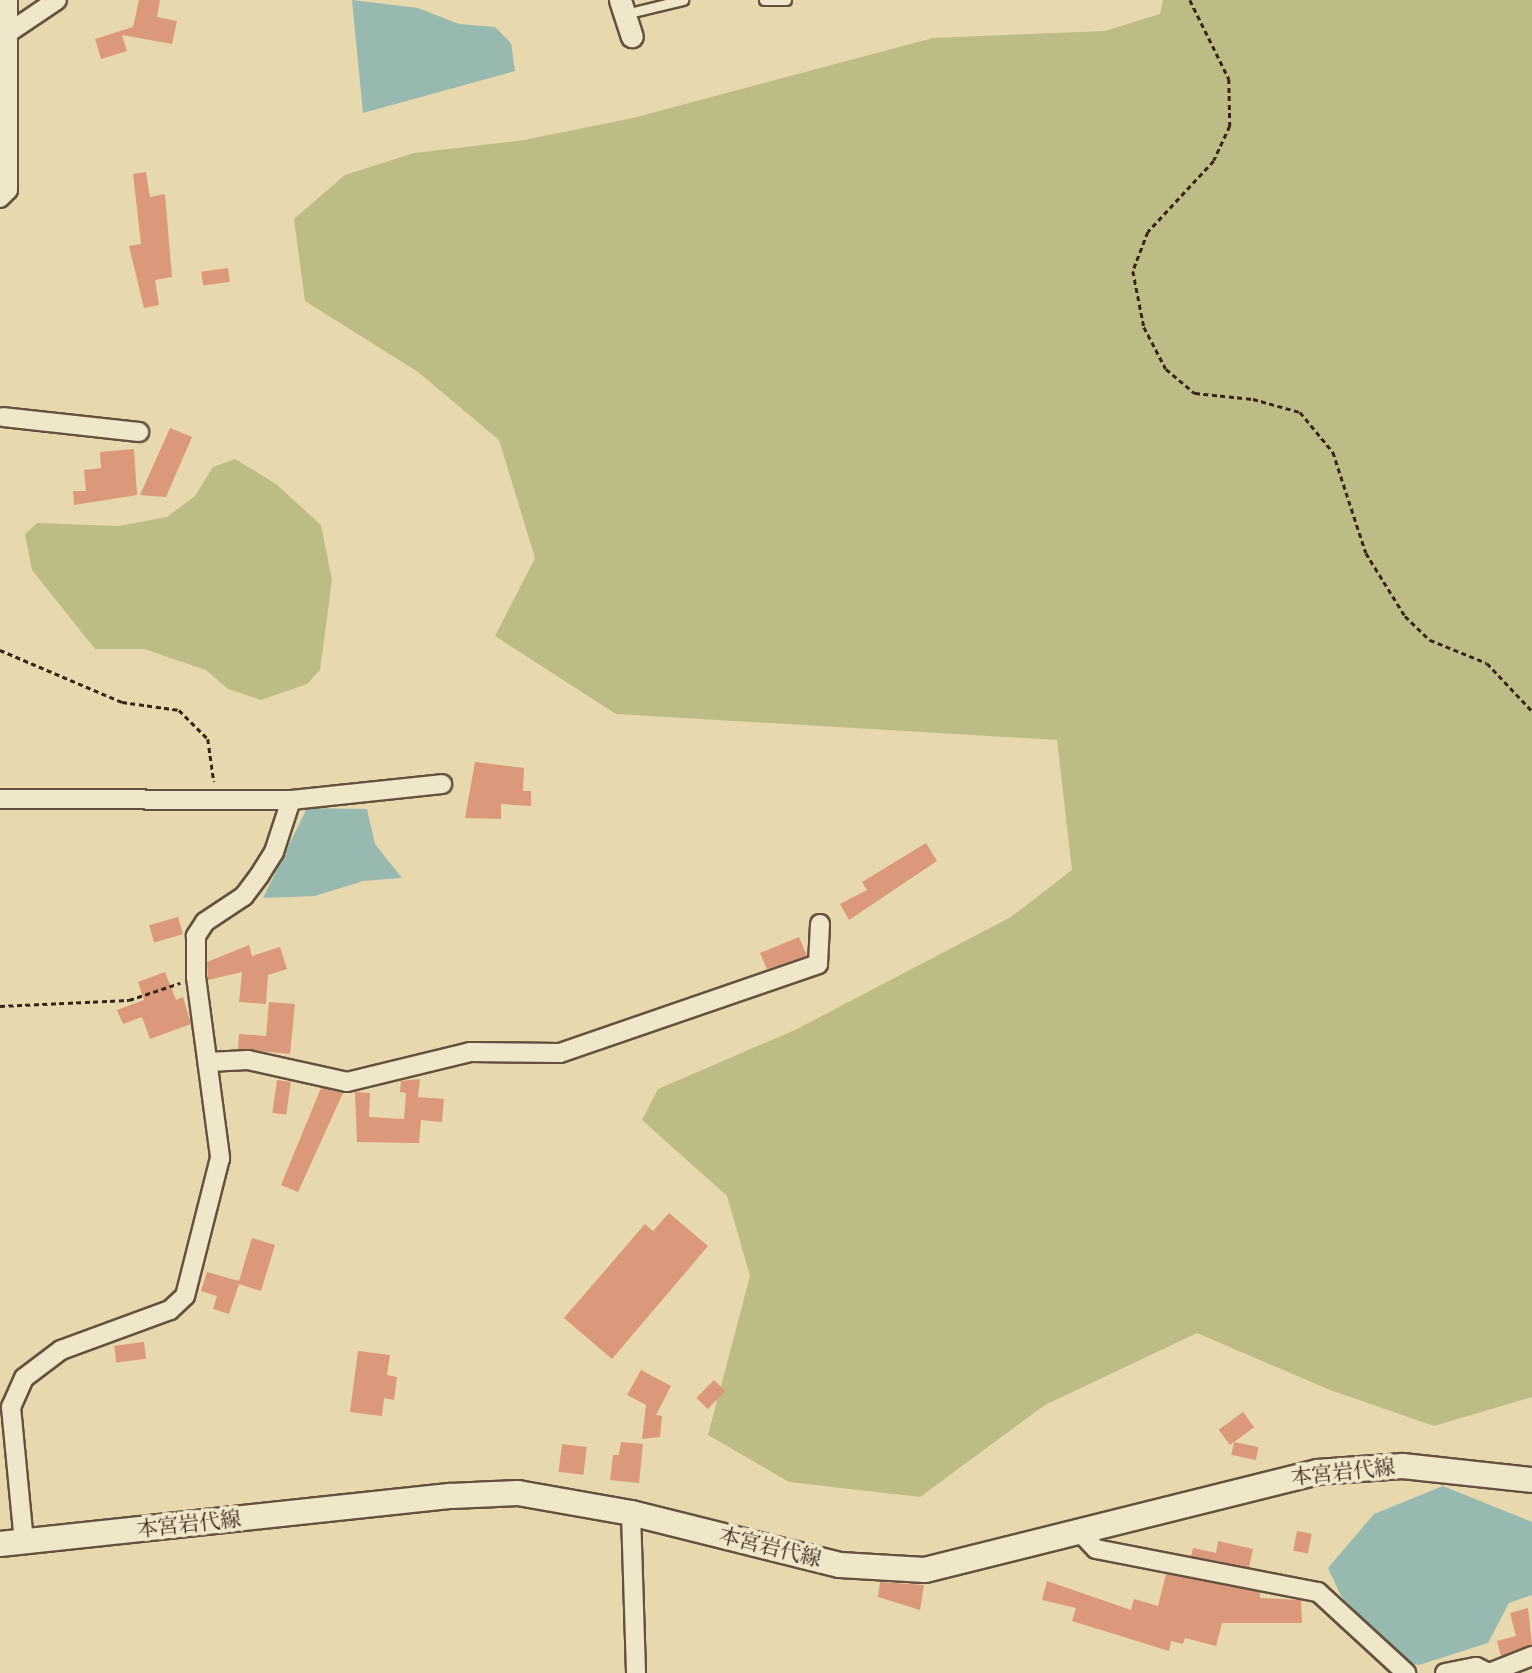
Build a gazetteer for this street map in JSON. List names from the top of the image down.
{
  "streets": {
    "main road": ["本宮岩代線"]
  }
}
